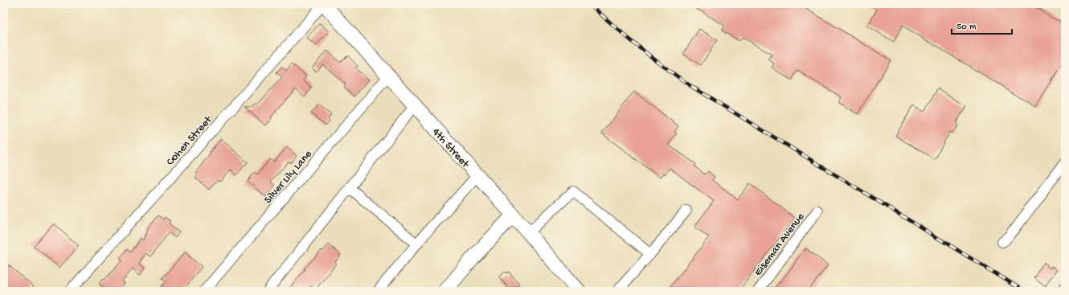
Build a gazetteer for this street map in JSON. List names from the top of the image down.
{
  "streets": {
    "main road": ["4th Street"],
    "street": ["Cohen Street", "Silver Lily Lane", "Eiseman Avenue"]
  },
  "crossings": [
    ["Cohen Street", "4th Street"],
    ["4th Street", "Silver Lily Lane"]
  ],
  "scale_bar": "50 m"
}
